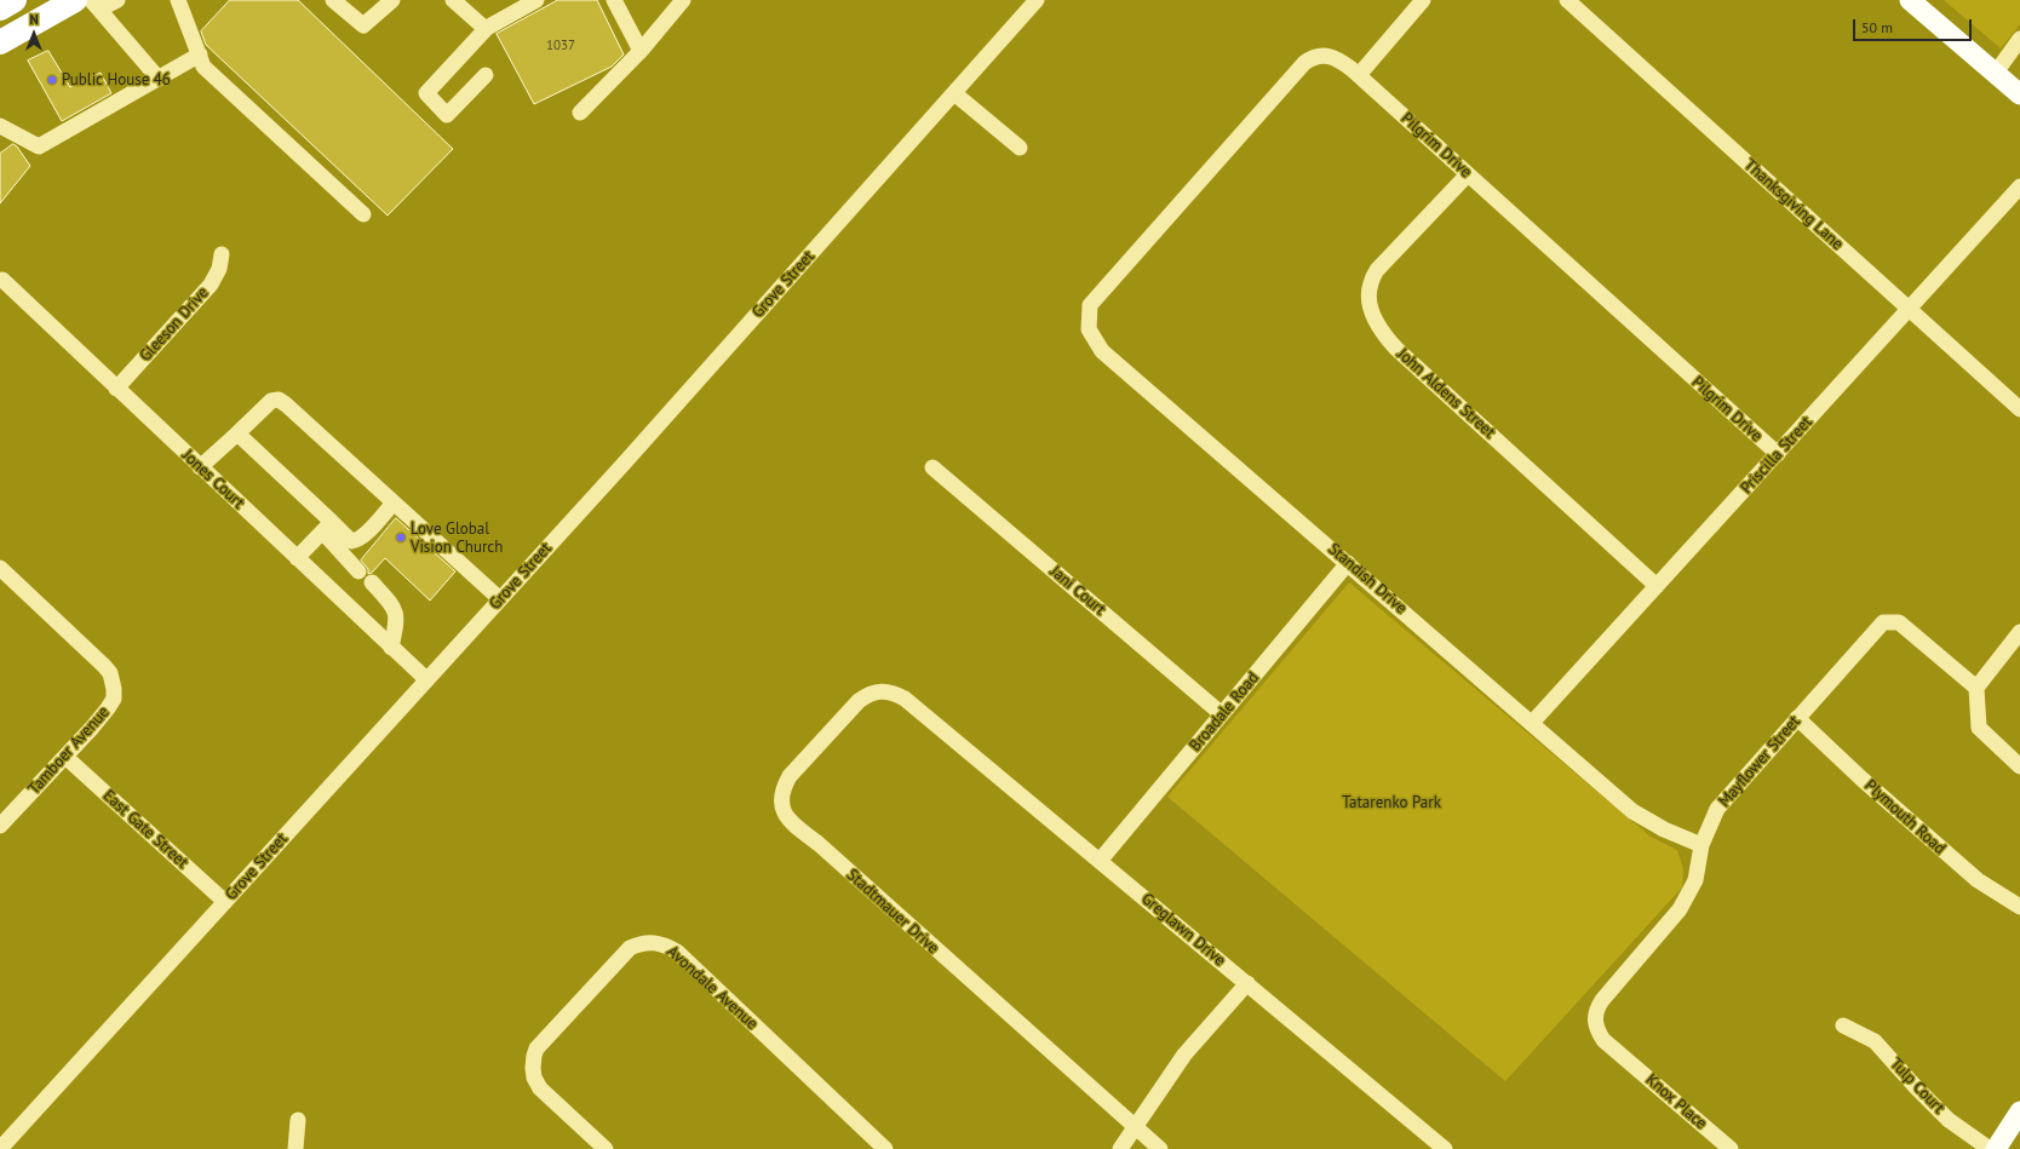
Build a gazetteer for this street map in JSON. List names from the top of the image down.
{
  "streets": {
    "street": [
      "Pilgrim Drive",
      "Thanksgiving Lane",
      "Grove Street",
      "Gleeson Drive",
      "John Aldens Street",
      "Priscilla Street",
      "Jones Court",
      "Standish Drive",
      "Jani Court",
      "Broadale Road",
      "Tamboer Avenue",
      "Mayflower Street",
      "Plymouth Road",
      "East Gate Street",
      "Stadtmauer Drive",
      "Greglawn Drive",
      "Avondale Avenue",
      "Tulp Court",
      "Knox Place"
    ]
  },
  "crossings": [
    ["Pilgrim Drive", "John Aldens Street"],
    ["Pilgrim Drive", "Priscilla Street"],
    ["Pilgrim Drive", "Standish Drive"],
    ["Thanksgiving Lane", "Priscilla Street"],
    ["Grove Street", "Jones Court"],
    ["Grove Street", "East Gate Street"],
    ["Gleeson Drive", "Jones Court"],
    ["John Aldens Street", "Priscilla Street"],
    ["Priscilla Street", "Standish Drive"],
    ["Standish Drive", "Broadale Road"],
    ["Standish Drive", "Mayflower Street"],
    ["Jani Court", "Broadale Road"],
    ["Broadale Road", "Greglawn Drive"],
    ["Tamboer Avenue", "East Gate Street"],
    ["Mayflower Street", "Plymouth Road"],
    ["Mayflower Street", "Knox Place"],
    ["Stadtmauer Drive", "Greglawn Drive"]
  ],
  "parks": ["Tatarenko Park"],
  "places": ["Public House 46", "Love Global Vision Church"],
  "house_numbers": ["1037"],
  "scale_bar": "50 m",
  "north": "top"
}
